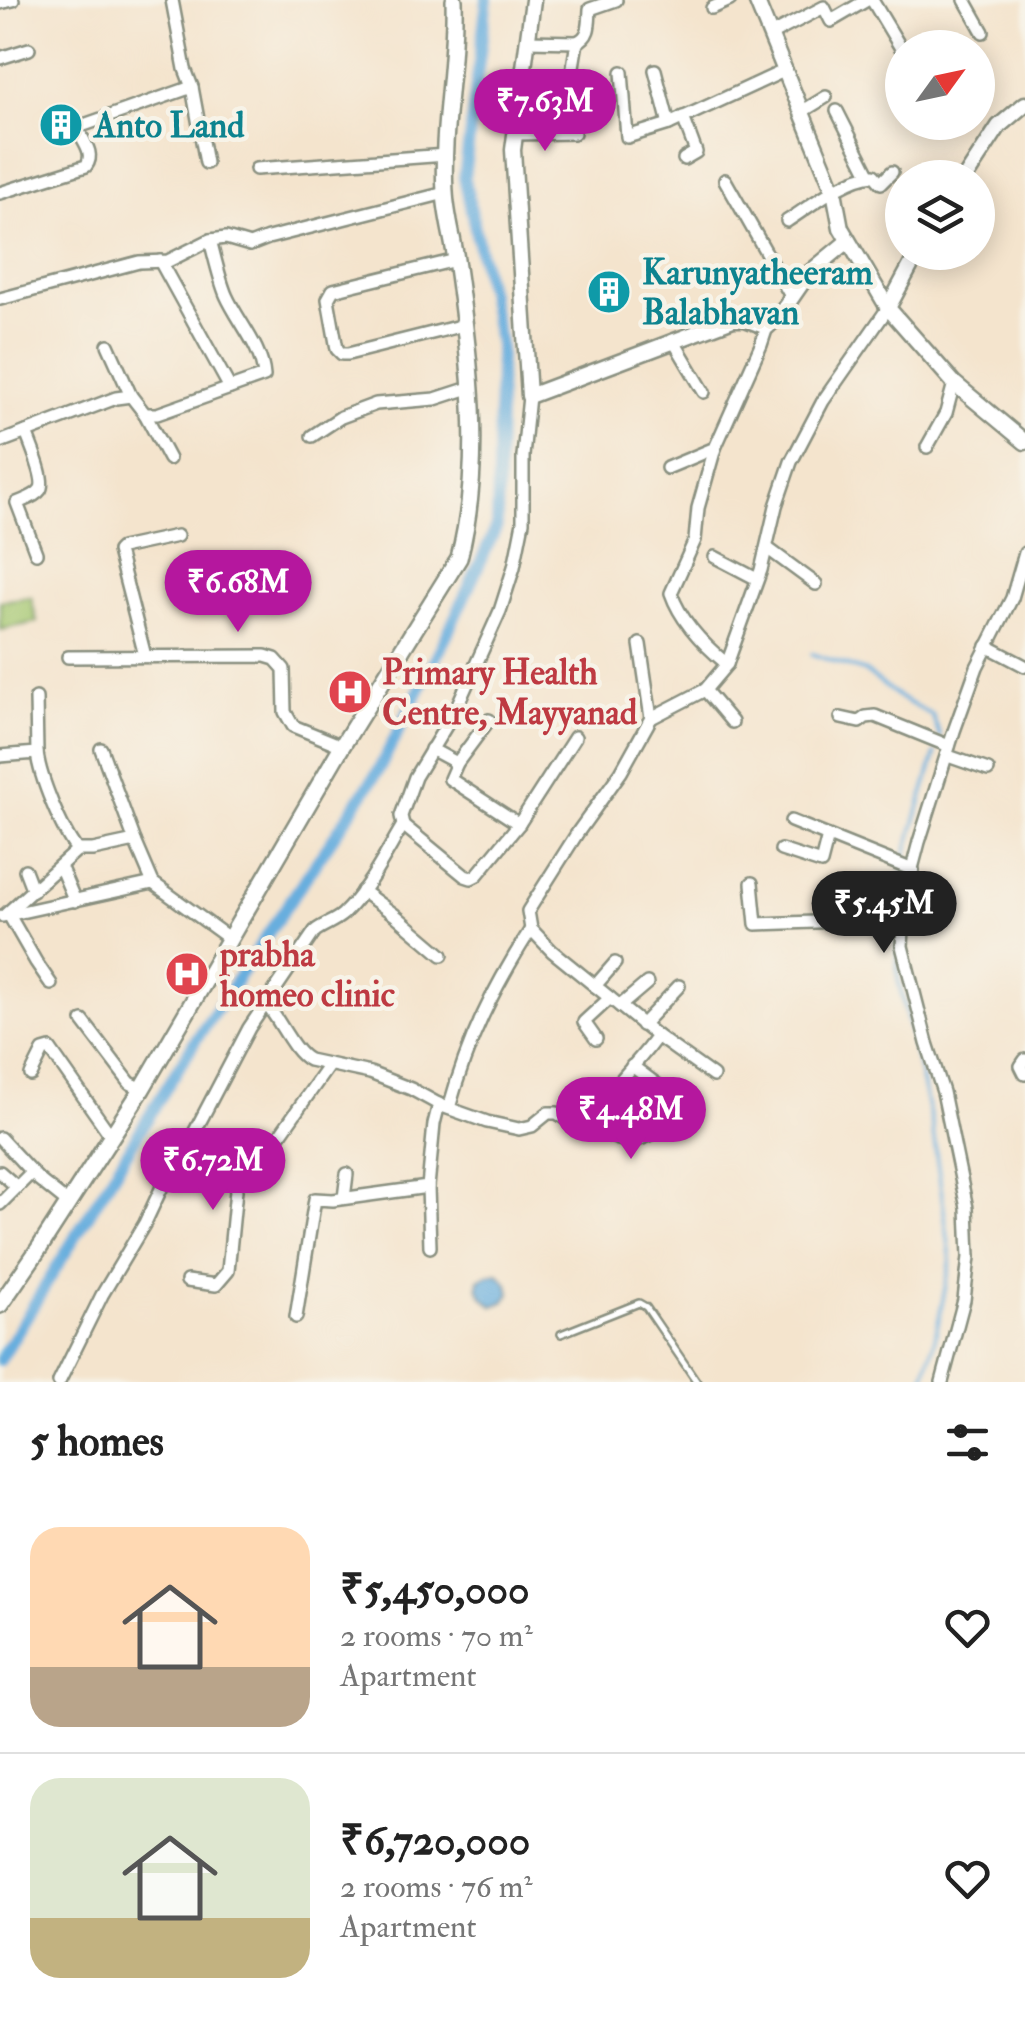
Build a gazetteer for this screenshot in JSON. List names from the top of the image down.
{
  "places": {
    "building": ["Anto Land", "Karunyatheeram Balabhavan"],
    "hospital": ["Primary Health Centre, Mayyanad", "prabha homeo clinic"]
  },
  "north": "top right",
  "page": {
    "price": [
      "₹7.63M",
      "₹6.68M",
      "₹5.45M",
      "₹4.48M",
      "₹6.72M"
    ],
    "heading": "5 homes",
    "list": [
      {
        "name": "₹5,450,000",
        "note": "2 rooms · 70 m² · Apartment"
      },
      {
        "name": "₹6,720,000",
        "note": "2 rooms · 76 m² · Apartment"
      }
    ]
  }
}
